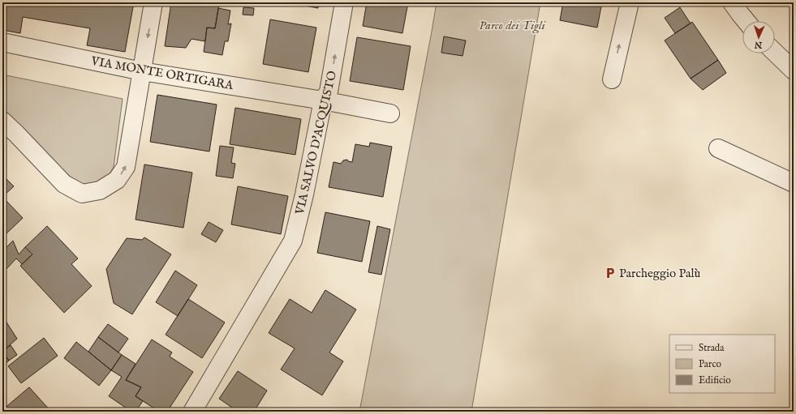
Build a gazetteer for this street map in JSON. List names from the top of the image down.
{
  "streets": {
    "street": ["VIA MONTE ORTIGARA", "VIA SALVO D'ACQUISTO"]
  },
  "crossings": [
    ["VIA MONTE ORTIGARA", "VIA SALVO D'ACQUISTO"]
  ],
  "parks": ["Parco dei Tigli"],
  "places": {
    "parking": ["Parcheggio Palù"]
  },
  "legend": ["Strada", "Parco", "Edificio"],
  "north": "bottom"
}
